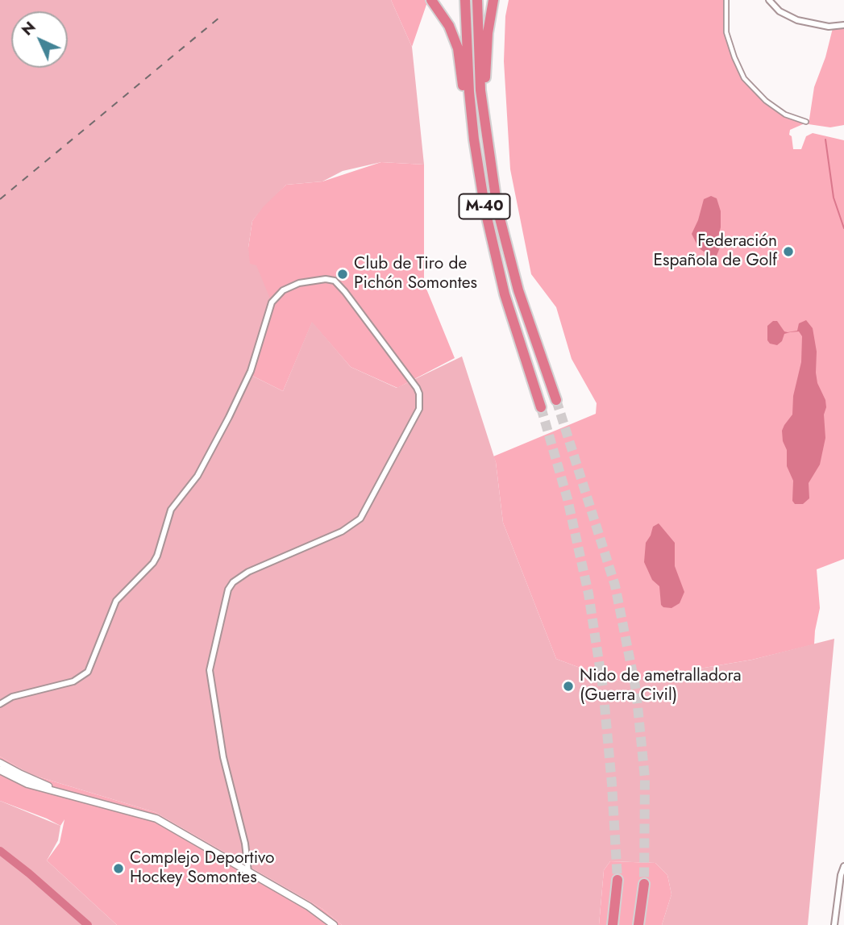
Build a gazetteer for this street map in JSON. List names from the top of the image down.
{
  "streets": {
    "highway": ["M-40"]
  },
  "places": [
    "Federación Española de Golf",
    "Club de Tiro de Pichón Somontes",
    "Nido de ametralladora (Guerra Civil)",
    "Complejo Deportivo Hockey Somontes"
  ],
  "north": "top left"
}
